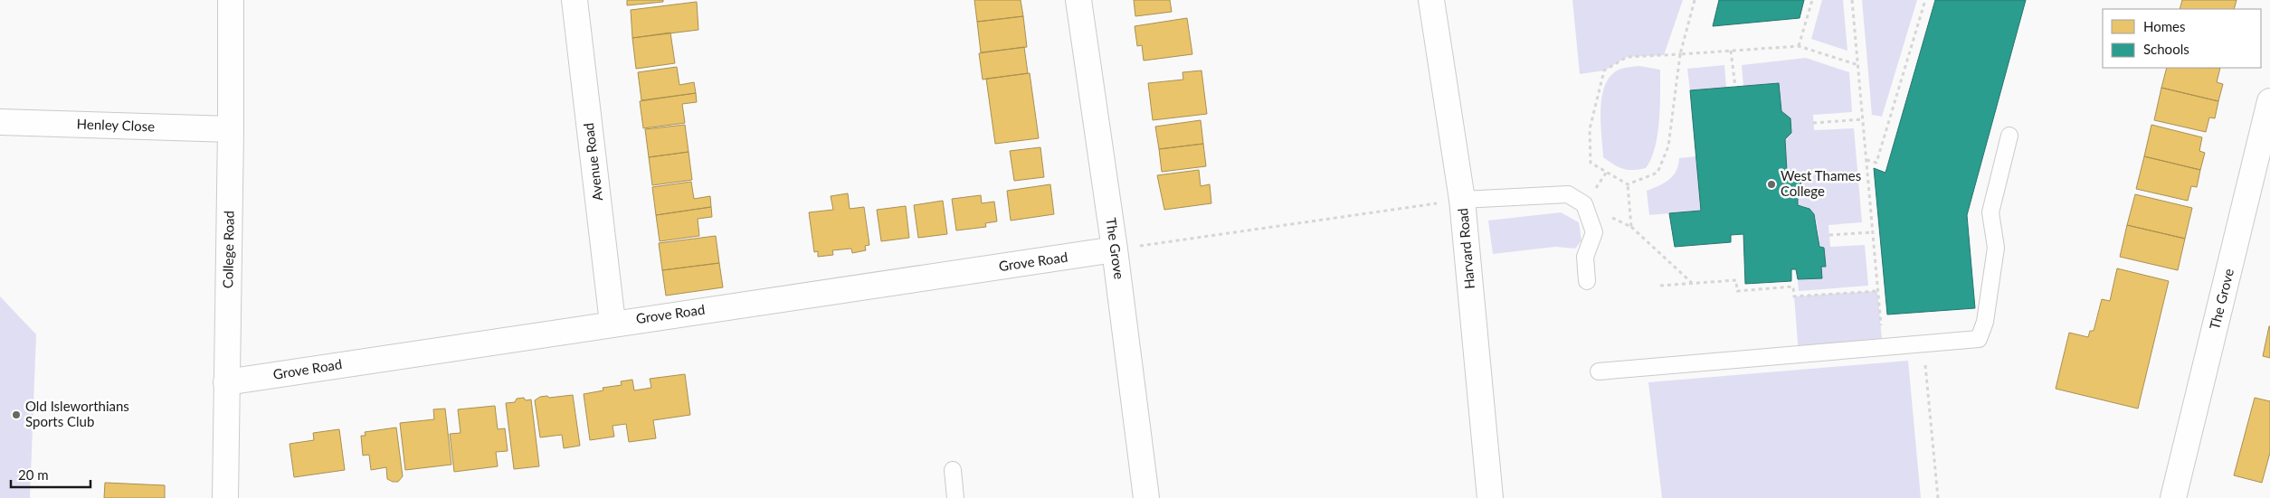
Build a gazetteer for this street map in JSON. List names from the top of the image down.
{
  "streets": {
    "street": [
      "Henley Close",
      "Avenue Road",
      "The Grove",
      "Harvard Road",
      "College Road",
      "Grove Road"
    ]
  },
  "crossings": [
    ["Henley Close", "College Road"],
    ["Avenue Road", "Grove Road"],
    ["The Grove", "Grove Road"],
    ["College Road", "Grove Road"]
  ],
  "places": ["West Thames College", "Old Isleworthians Sports Club"],
  "legend": ["Homes", "Schools"],
  "scale_bar": "20 m"
}
